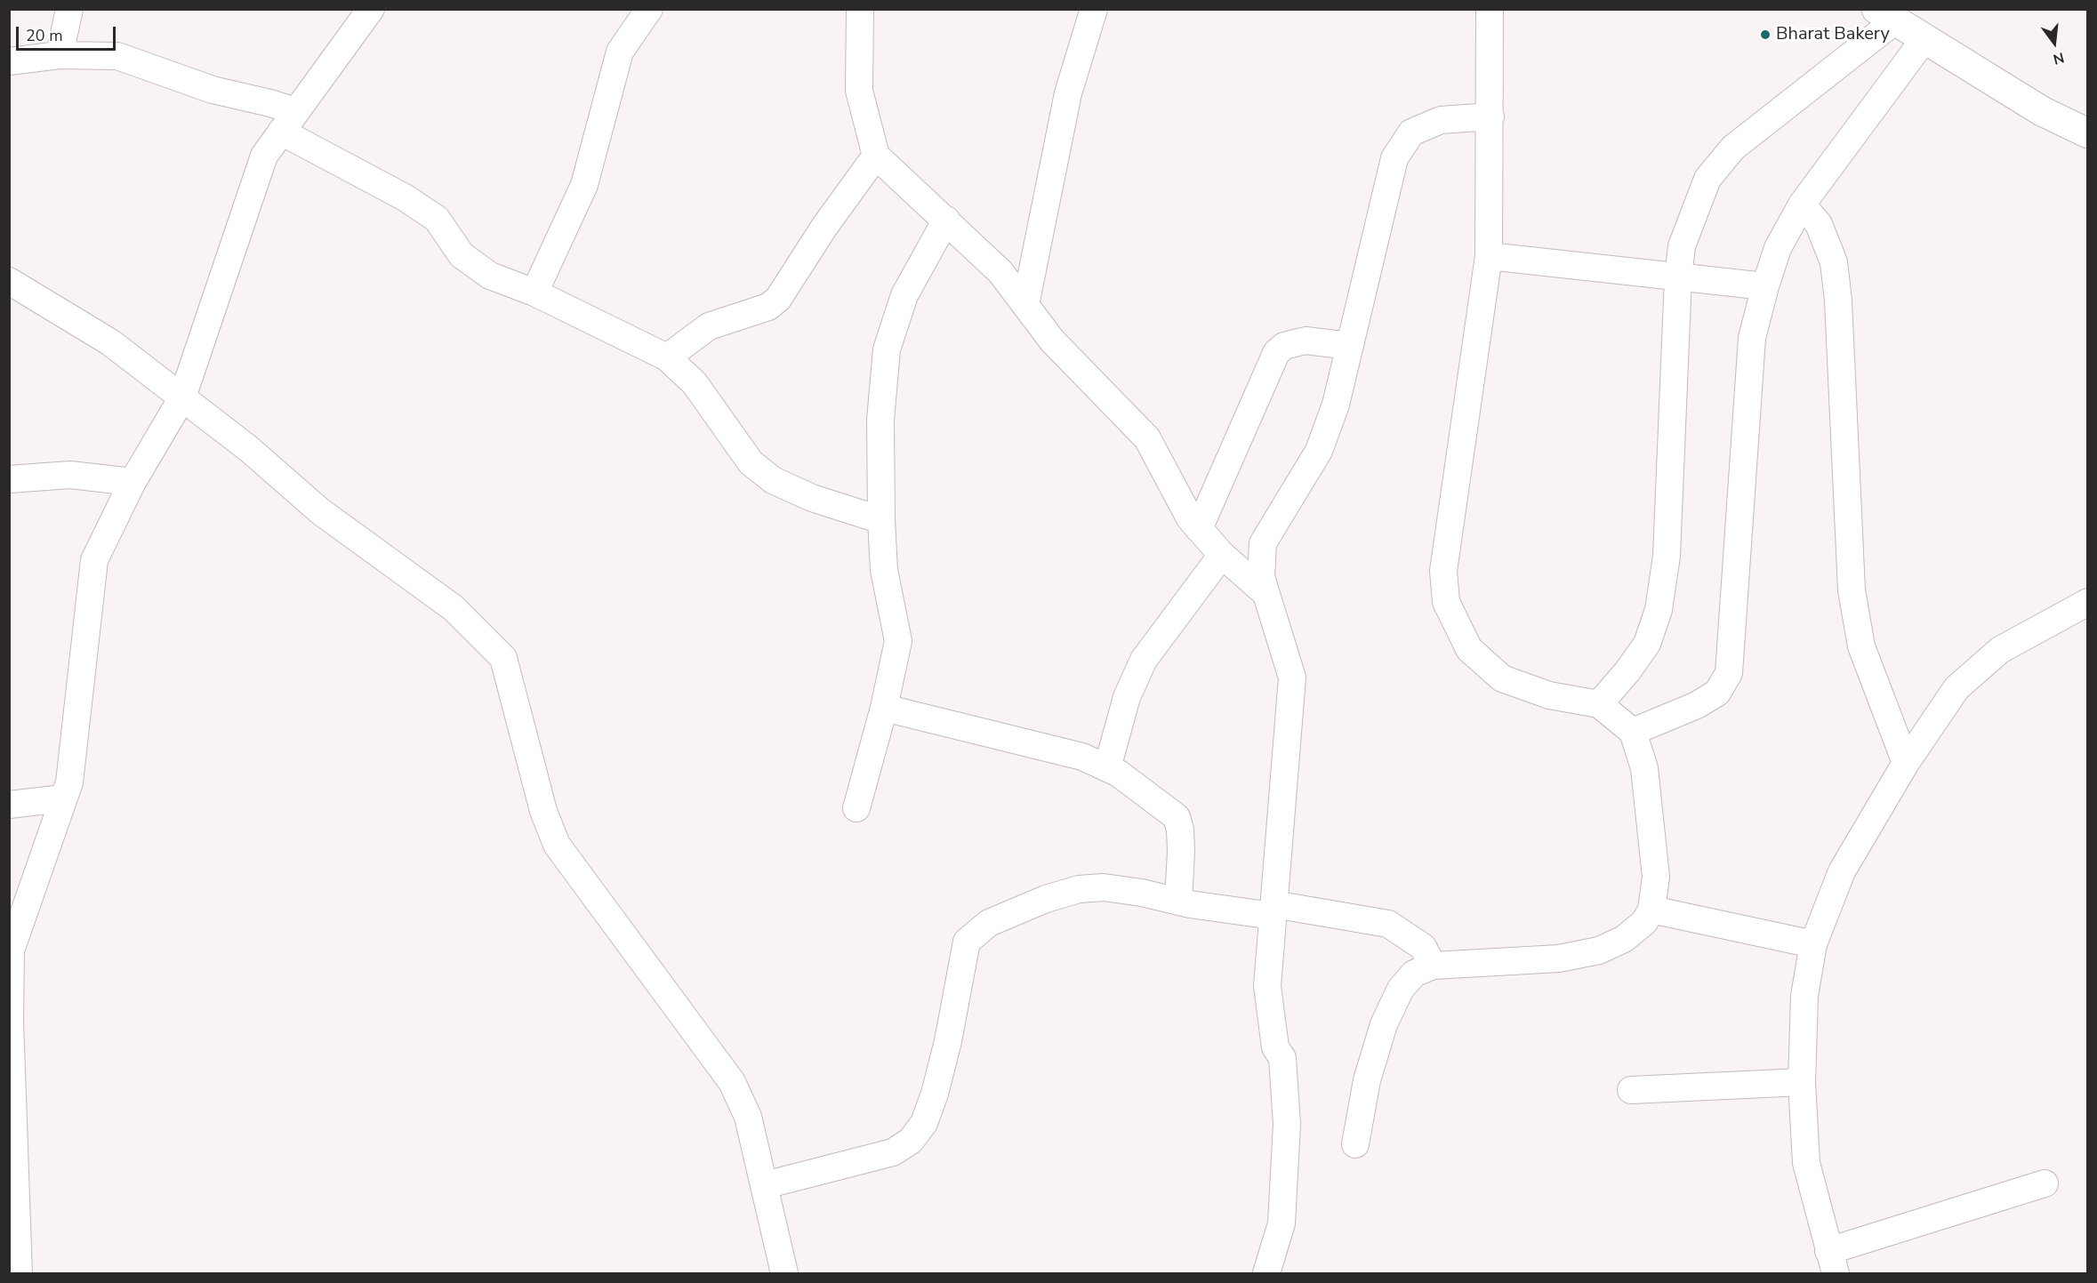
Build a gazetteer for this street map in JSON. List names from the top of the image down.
{
  "places": ["Bharat Bakery"],
  "scale_bar": "20 m",
  "north": "bottom"
}
